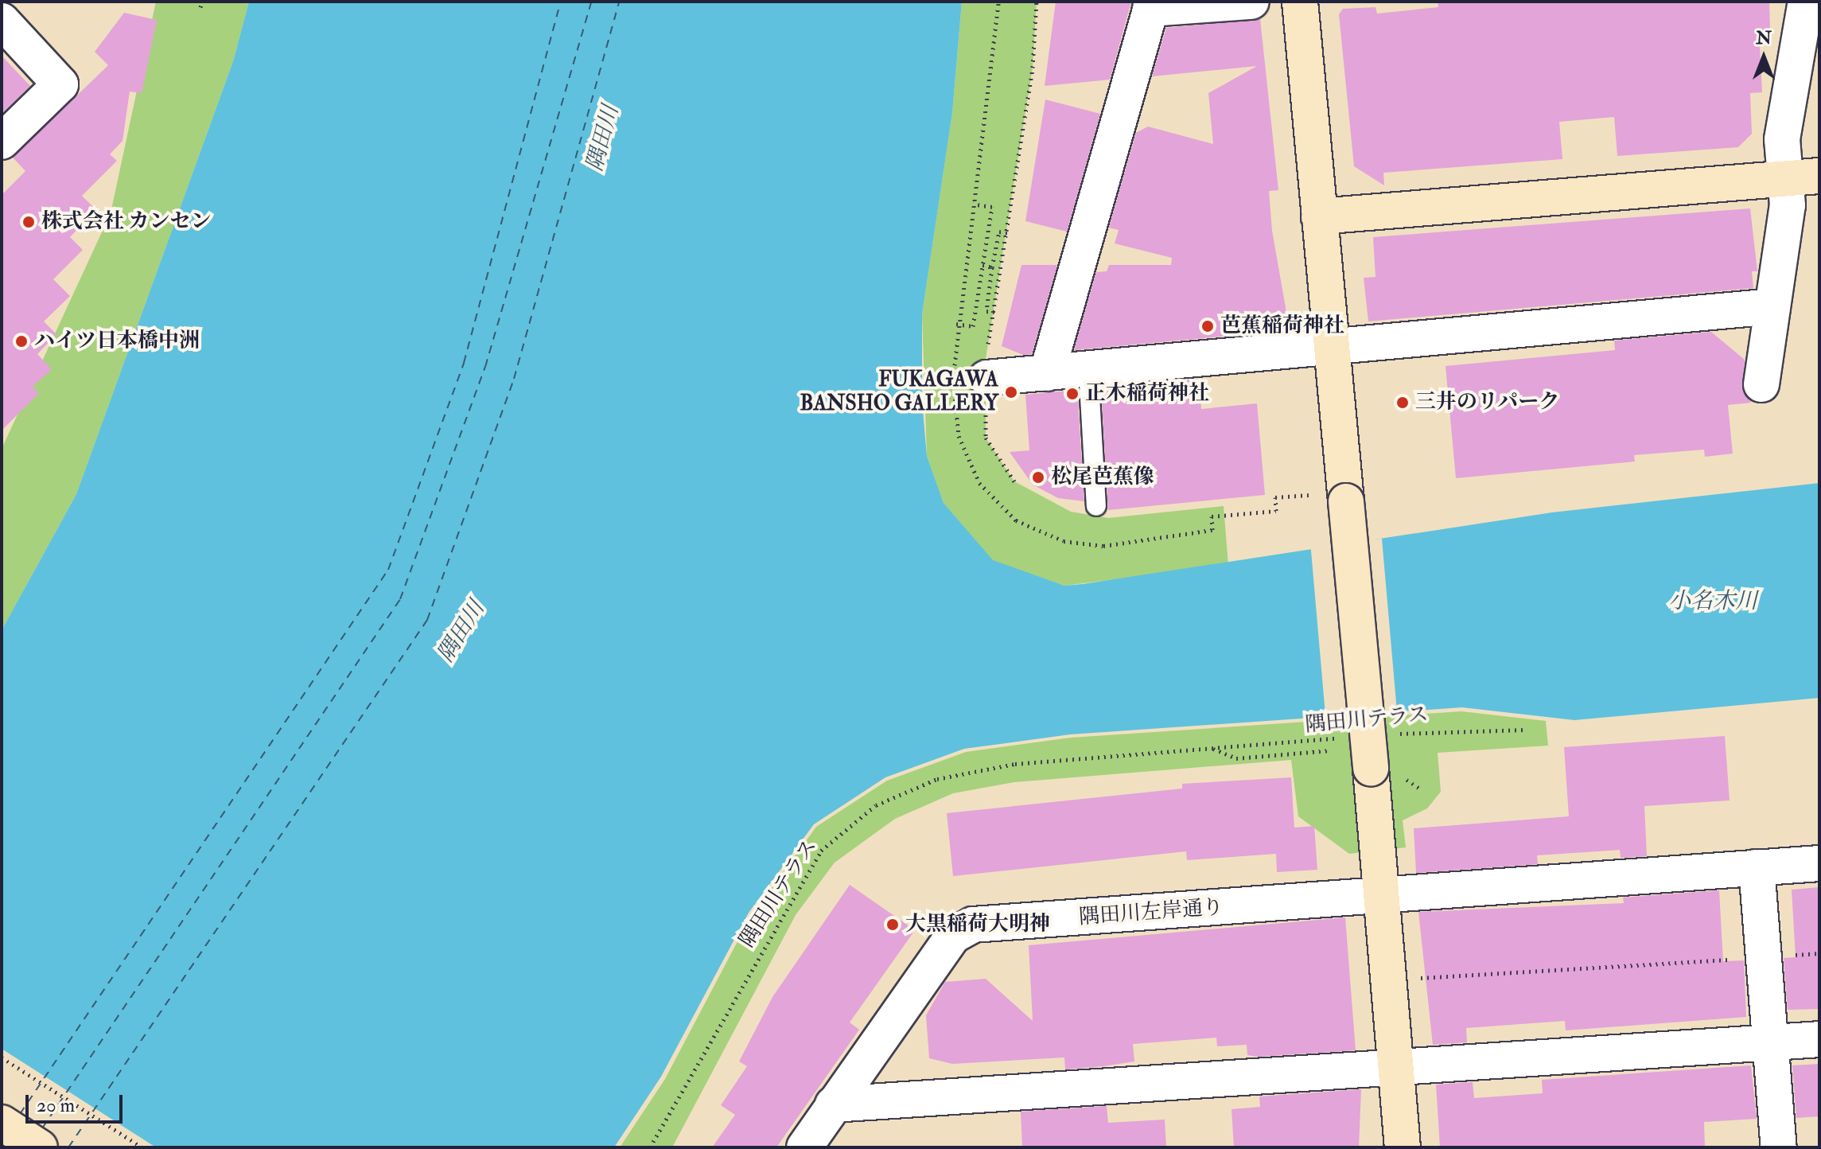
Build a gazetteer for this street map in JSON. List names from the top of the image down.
{
  "streets": {
    "street": ["隅田川左岸通り"],
    "path": ["隅田川テラス"]
  },
  "water": ["隅田川", "小名木川"],
  "places": [
    "株式会社 カンセン",
    "芭蕉稲荷神社",
    "ハイツ日本橋中洲",
    "FUKAGAWA BANSHO GALLERY",
    "正木稲荷神社",
    "三井のリパーク",
    "松尾芭蕉像",
    "大黒稲荷大明神"
  ],
  "scale_bar": "20 m",
  "north": "top"
}
